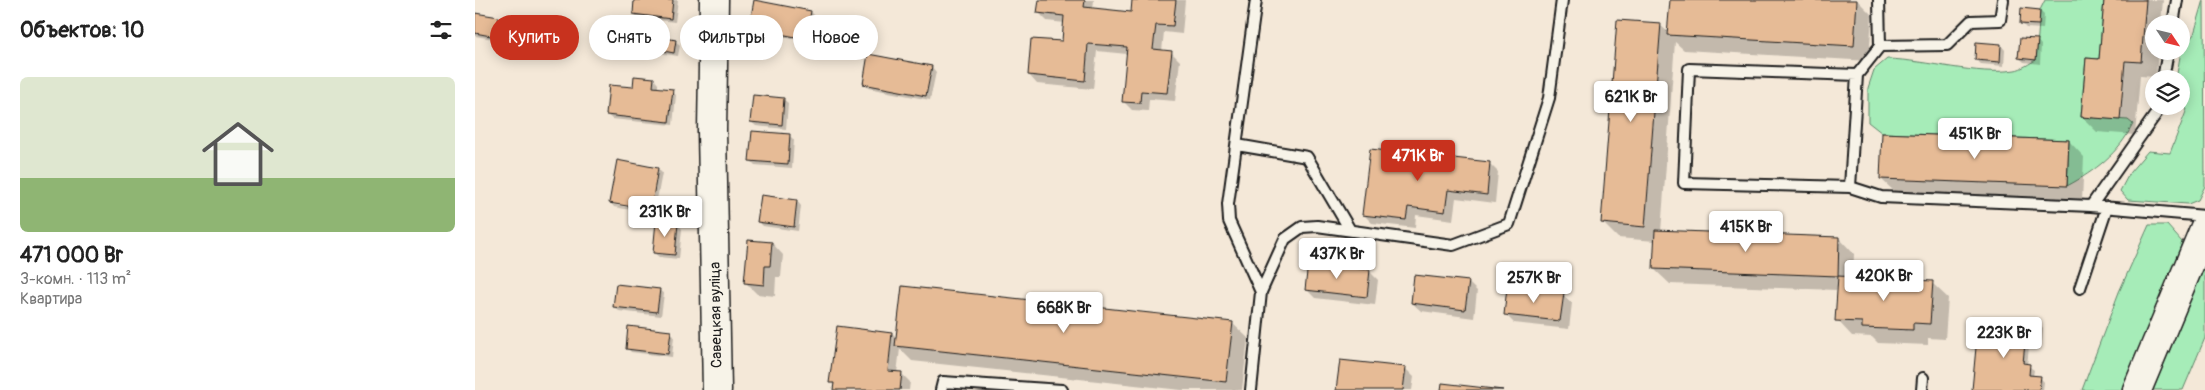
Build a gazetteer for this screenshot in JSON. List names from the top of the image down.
{
  "streets": {
    "street": ["Савецкая вуліца"]
  },
  "north": "bottom right",
  "page": {
    "heading": "Объектов: 10",
    "chip": [
      "Купить",
      "Снять",
      "Фильтры",
      "Новое"
    ],
    "list": [
      {
        "name": "471 000 Br",
        "note": "3-комн. · 113 m² · Квартира"
      }
    ],
    "price": [
      "621K Br",
      "451K Br",
      "471K Br",
      "231K Br",
      "415K Br",
      "437K Br",
      "420K Br",
      "257K Br",
      "668K Br",
      "223K Br"
    ]
  }
}
